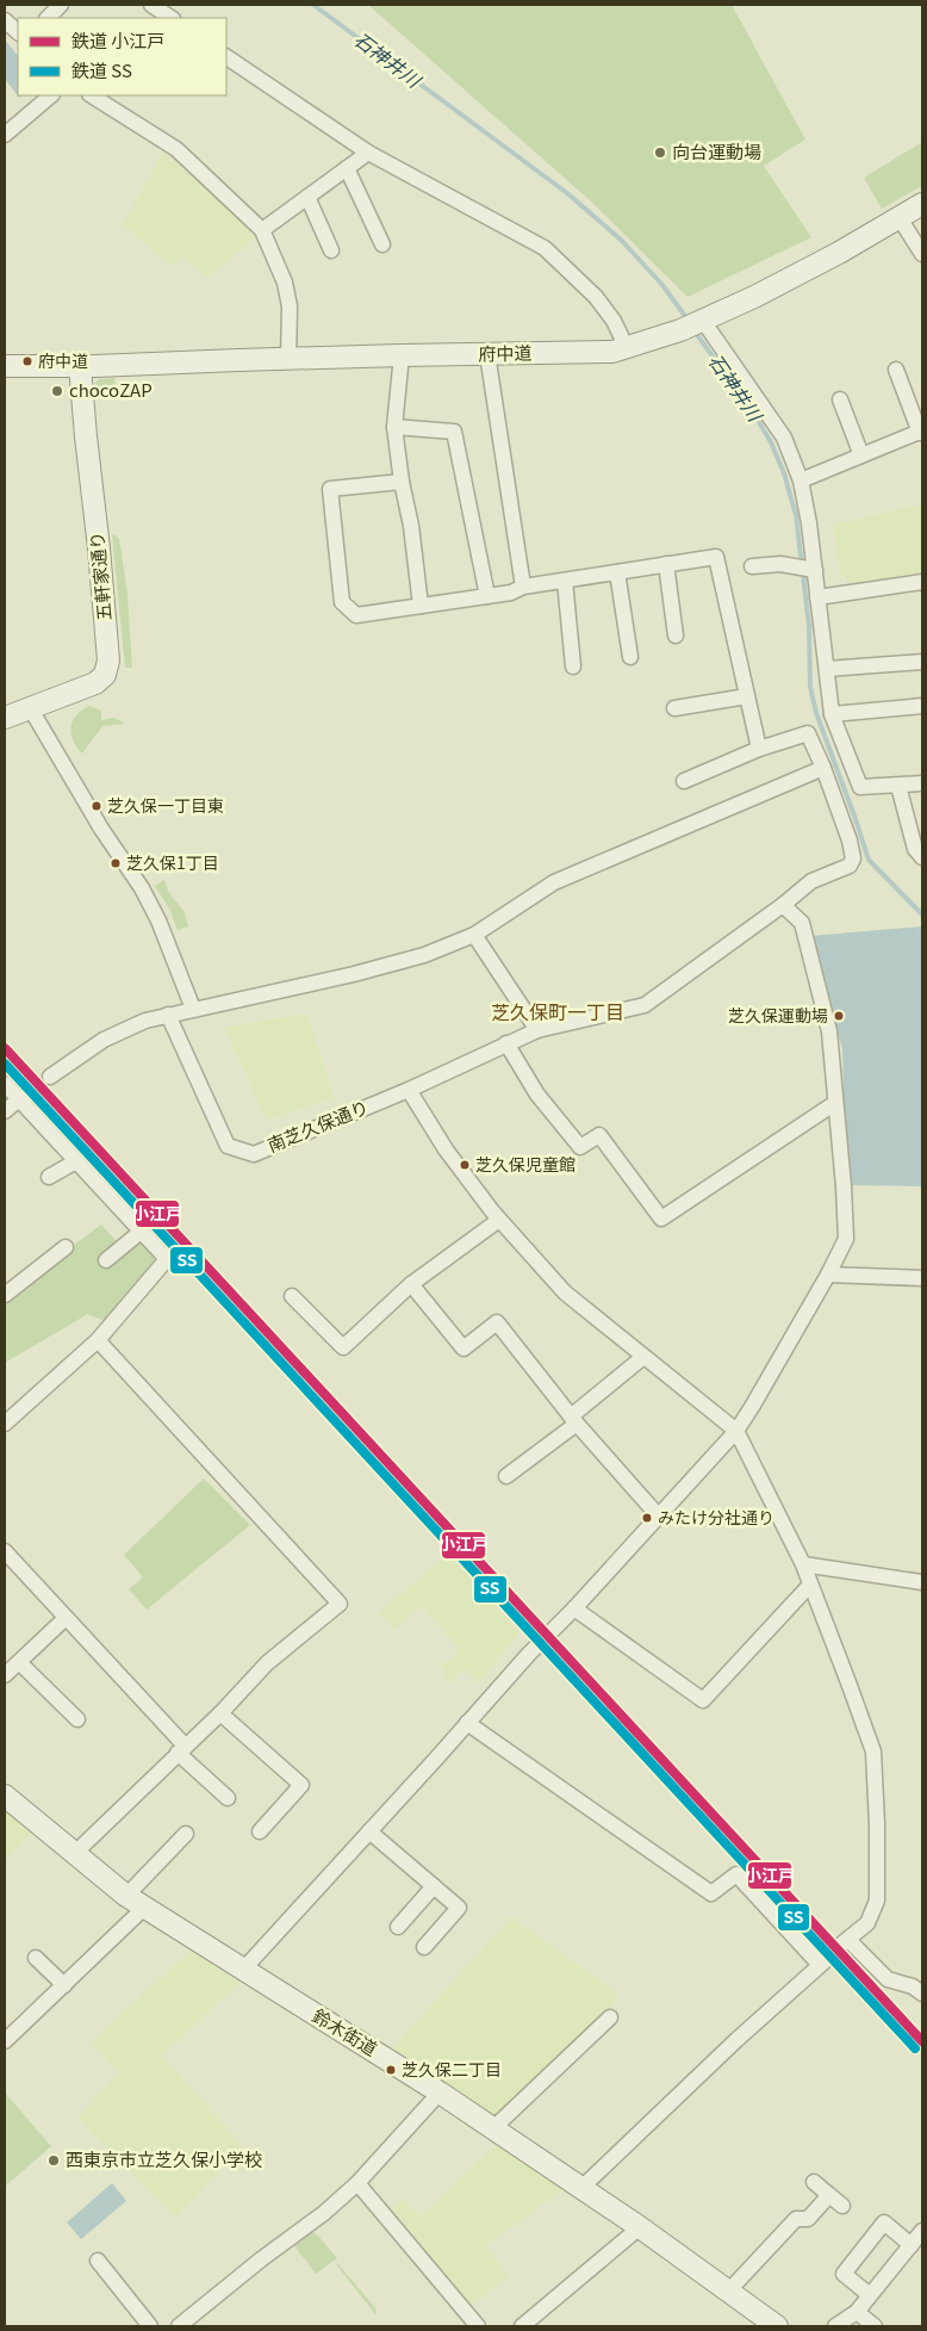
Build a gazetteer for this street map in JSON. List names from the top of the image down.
{
  "streets": {
    "street": [
      "府中道",
      "五軒家通り",
      "南芝久保通り",
      "鈴木街道"
    ]
  },
  "crossings": [
    ["府中道", "五軒家通り"]
  ],
  "districts": ["芝久保町一丁目"],
  "water": ["石神井川"],
  "places": [
    "向台運動場",
    "府中道",
    "chocoZAP",
    "芝久保一丁目東",
    "芝久保1丁目",
    "芝久保運動場",
    "芝久保児童館",
    "みたけ分社通り",
    "芝久保二丁目",
    "西東京市立芝久保小学校"
  ],
  "lines": ["rail line 小江戸", "rail line SS"],
  "legend": ["鉄道 小江戸", "鉄道 SS"]
}
